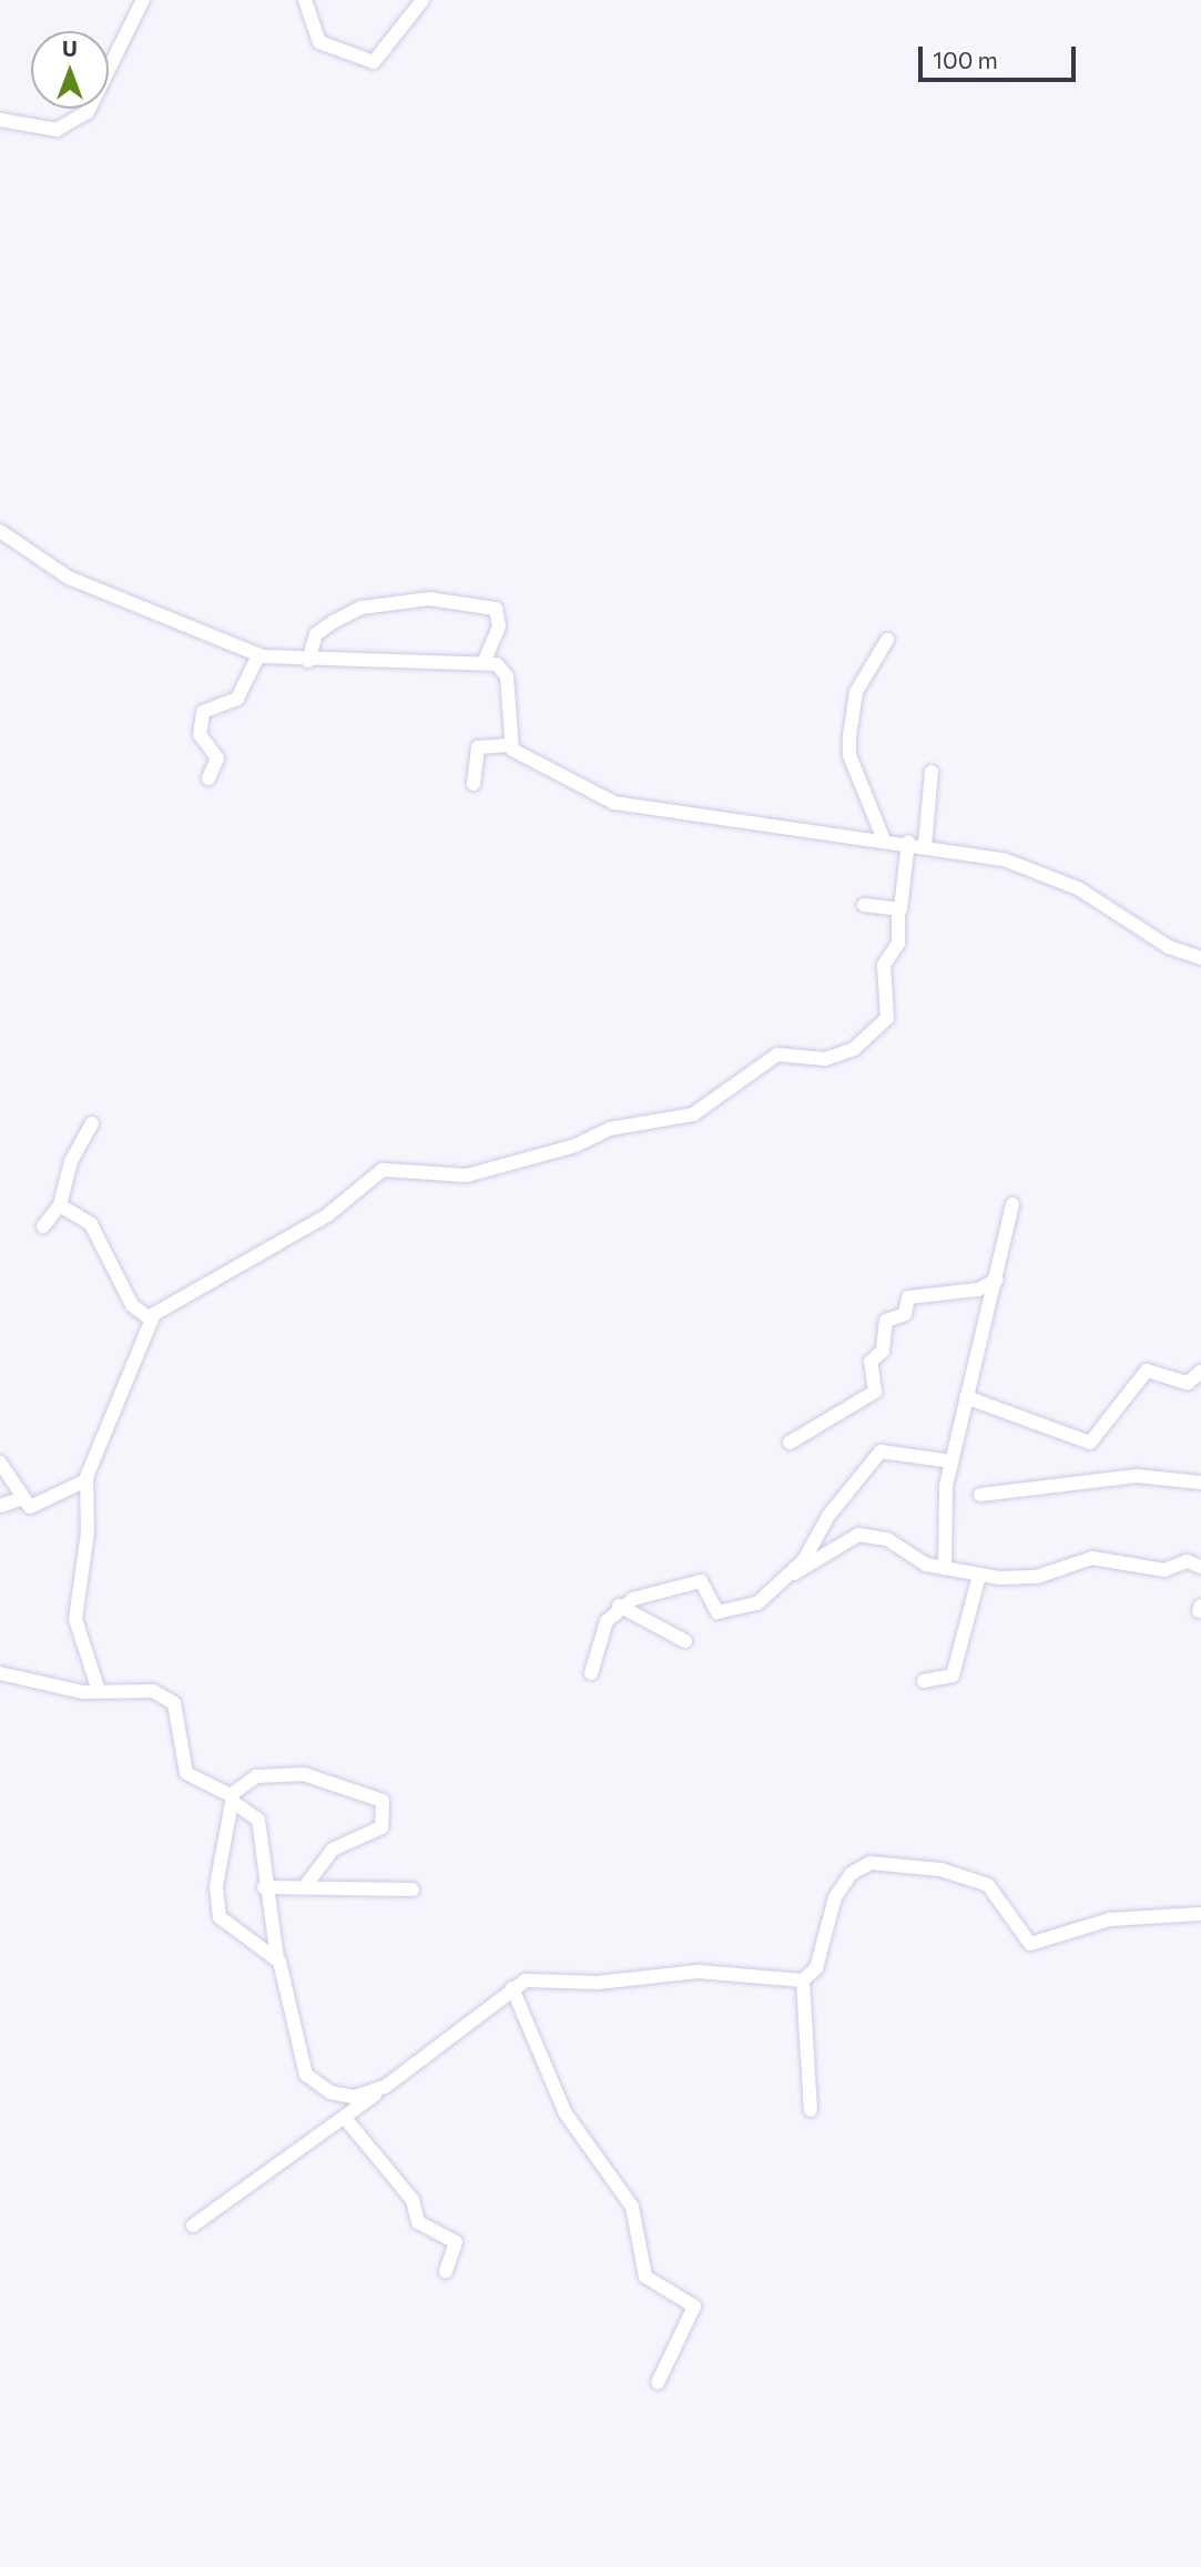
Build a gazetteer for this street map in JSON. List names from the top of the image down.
{
  "scale_bar": "100 m",
  "north": "top"
}
